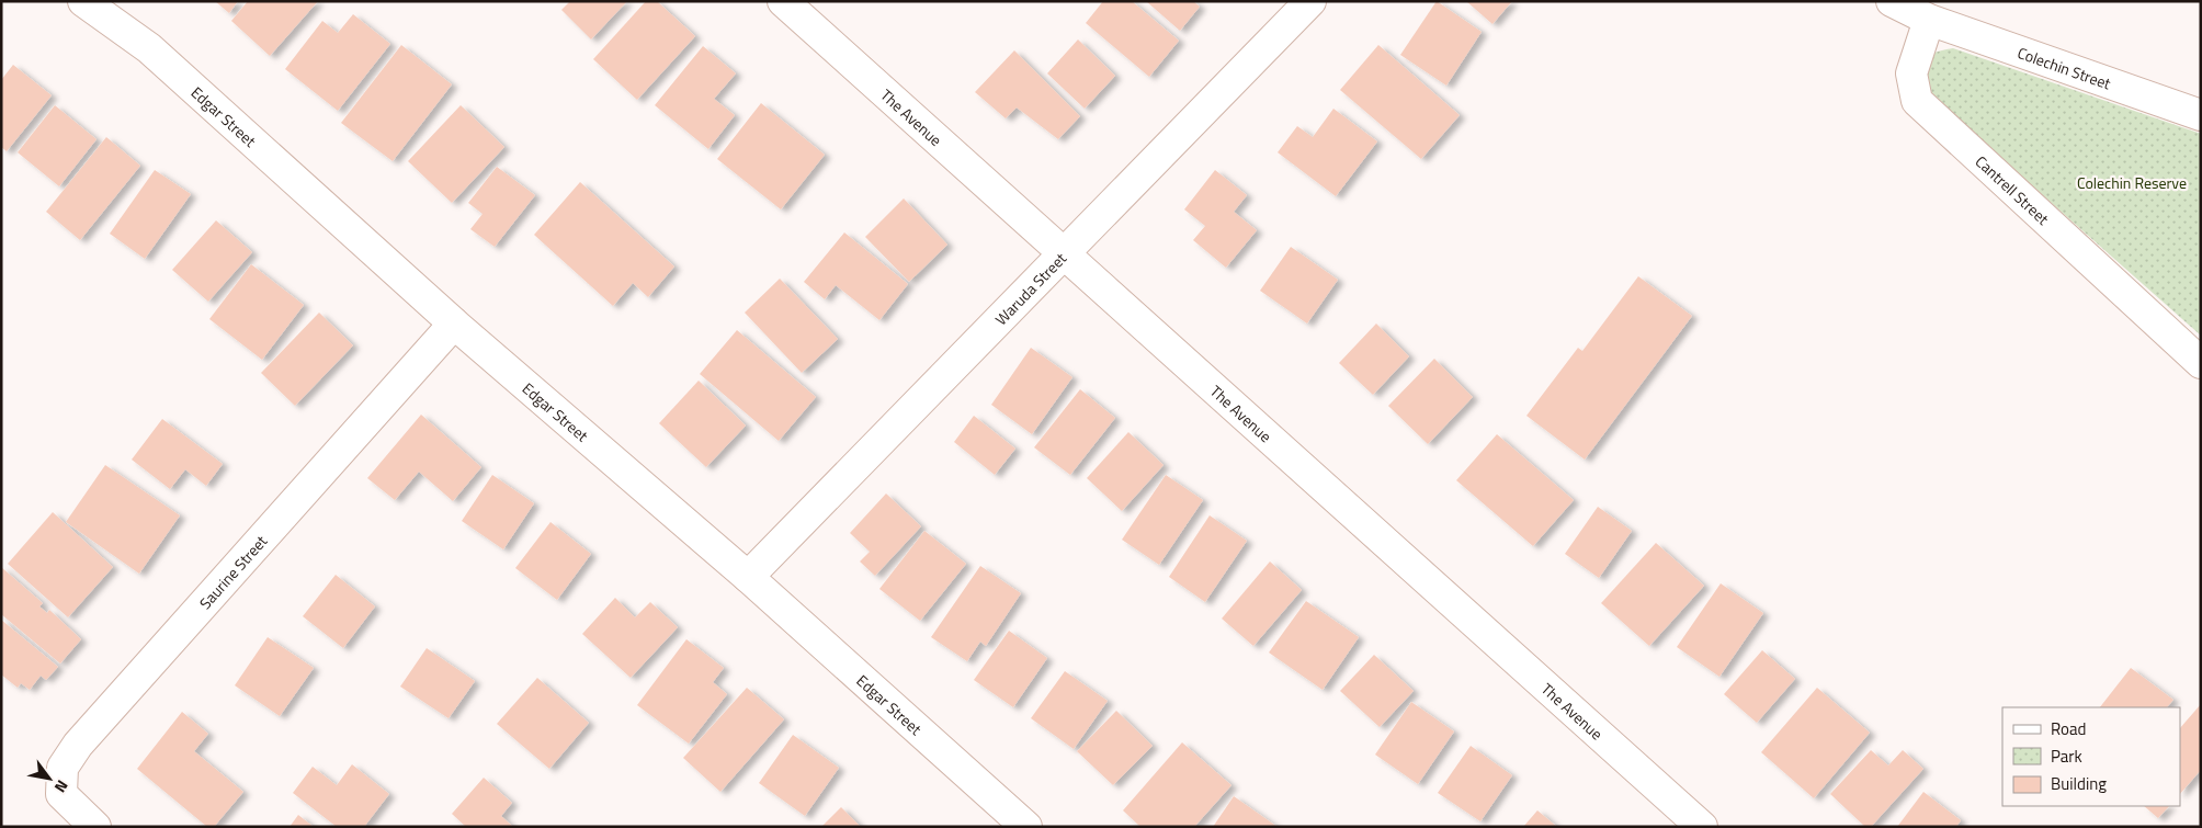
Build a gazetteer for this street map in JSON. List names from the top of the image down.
{
  "streets": {
    "street": [
      "Colechin Street",
      "Edgar Street",
      "The Avenue",
      "Cantrell Street",
      "Waruda Street",
      "Saurine Street"
    ]
  },
  "crossings": [
    ["Colechin Street", "Cantrell Street"],
    ["Edgar Street", "Waruda Street"],
    ["Edgar Street", "Saurine Street"],
    ["The Avenue", "Waruda Street"]
  ],
  "parks": ["Colechin Reserve"],
  "legend": ["Road", "Park", "Building"],
  "north": "bottom right"
}
